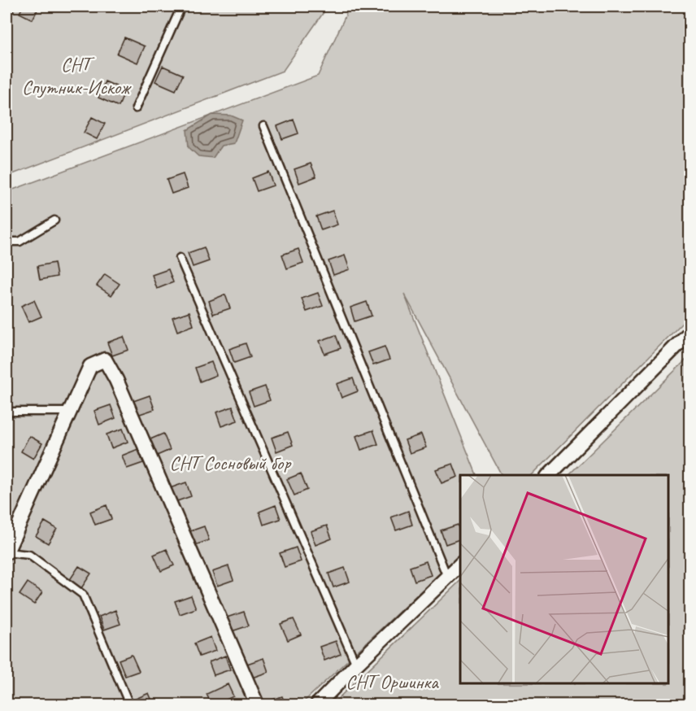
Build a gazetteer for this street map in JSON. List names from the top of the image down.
{
  "parks": ["СНТ Спутник-Искож", "СНТ Сосновый бор", "СНТ Оршинка"]
}
